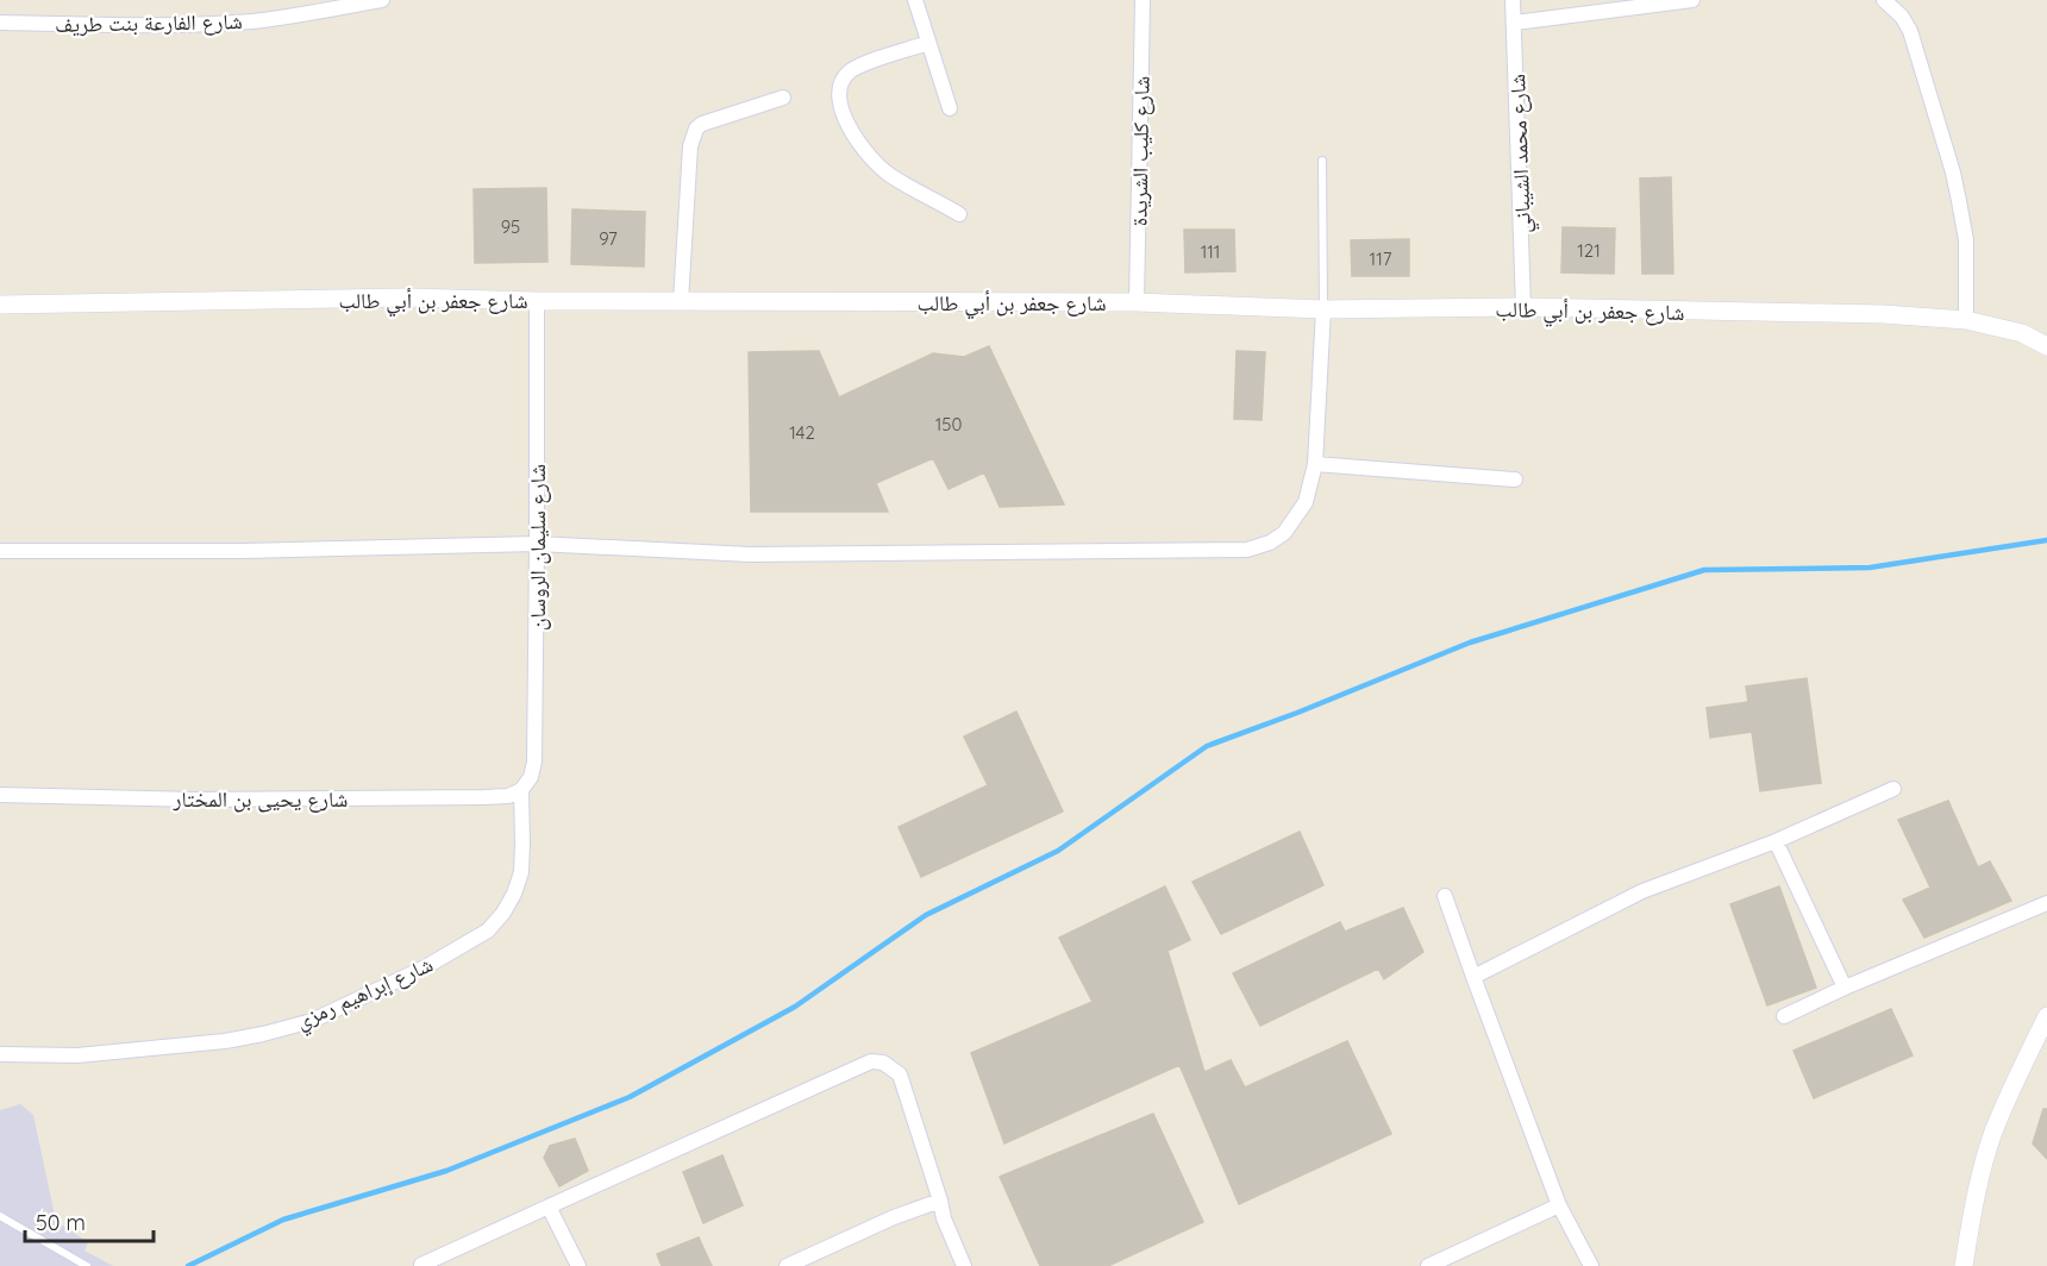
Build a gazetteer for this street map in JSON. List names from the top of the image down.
{
  "streets": {
    "street": [
      "شارع الفارعة بنت طريف",
      "شارع كليب الشريدة",
      "شارع محمد الشيباني",
      "شارع جعفر بن أبي طالب",
      "شارع سليمان الروسان",
      "شارع يحيى بن المختار",
      "شارع إبراهيم رمزي"
    ]
  },
  "crossings": [
    ["شارع كليب الشريدة", "شارع جعفر بن أبي طالب"],
    ["شارع محمد الشيباني", "شارع جعفر بن أبي طالب"],
    ["شارع جعفر بن أبي طالب", "شارع سليمان الروسان"],
    ["شارع سليمان الروسان", "شارع يحيى بن المختار"],
    ["شارع سليمان الروسان", "شارع إبراهيم رمزي"],
    ["شارع يحيى بن المختار", "شارع إبراهيم رمزي"]
  ],
  "house_numbers": [
    "95",
    "97",
    "121",
    "111",
    "117",
    "150",
    "142"
  ],
  "scale_bar": "50 m"
}
